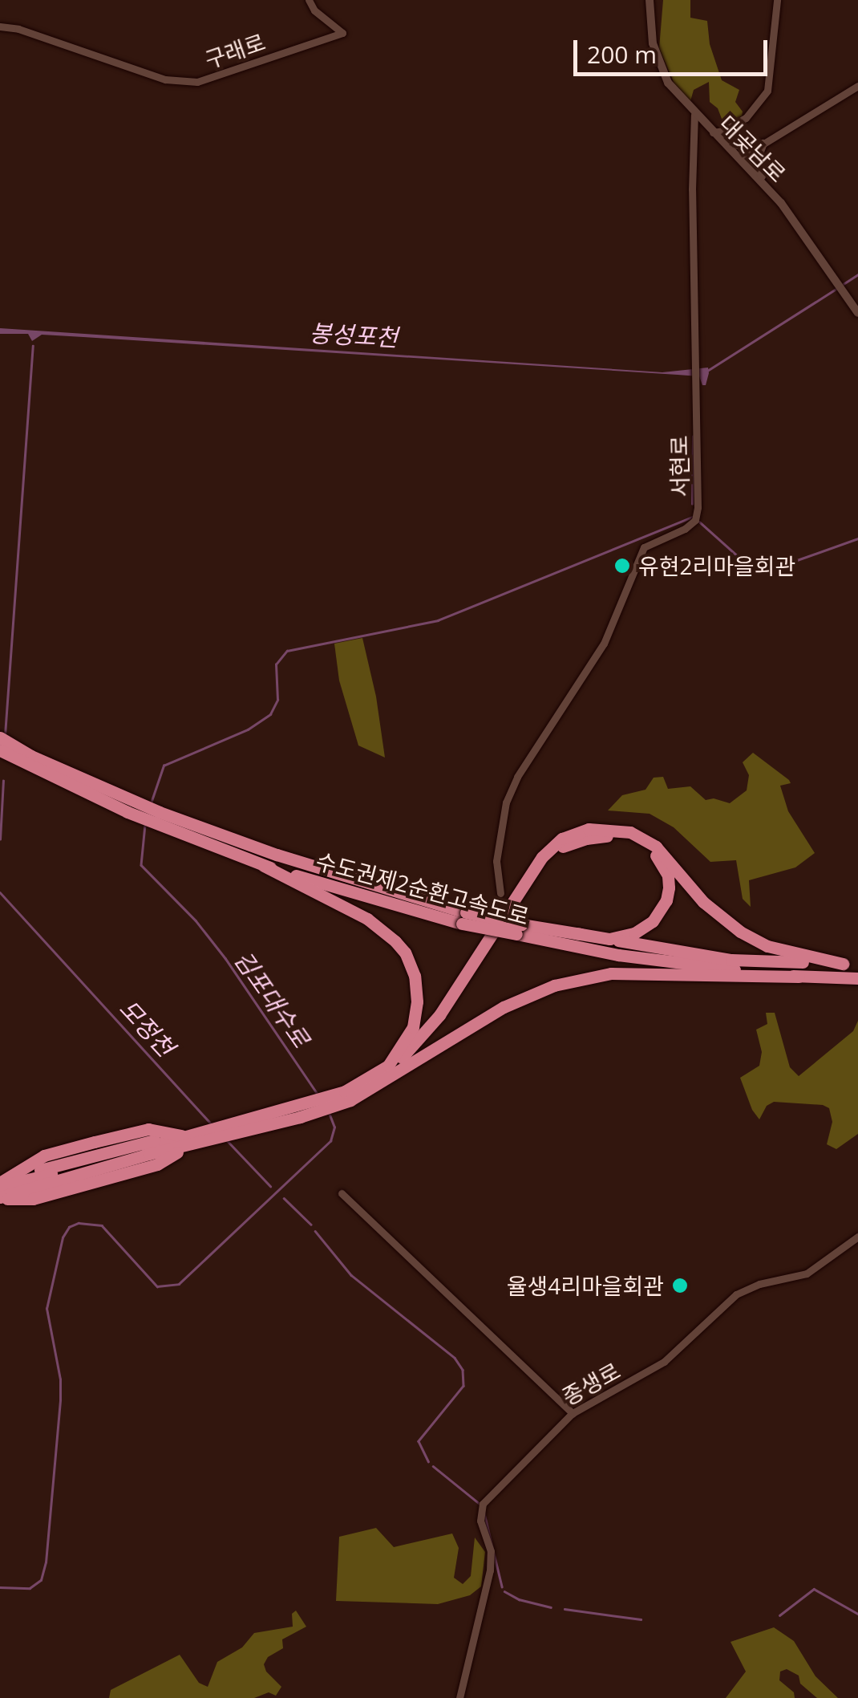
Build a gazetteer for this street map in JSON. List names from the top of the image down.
{
  "streets": {
    "highway": ["수도권제2순환고속도로"],
    "street": [
      "구래로",
      "대곶남로",
      "서현로",
      "종생로"
    ]
  },
  "crossings": [
    ["대곶남로", "서현로"]
  ],
  "water": ["봉성포천", "김포대수로", "모정천"],
  "places": ["유현2리마을회관", "율생4리마을회관"],
  "scale_bar": "200 m"
}
